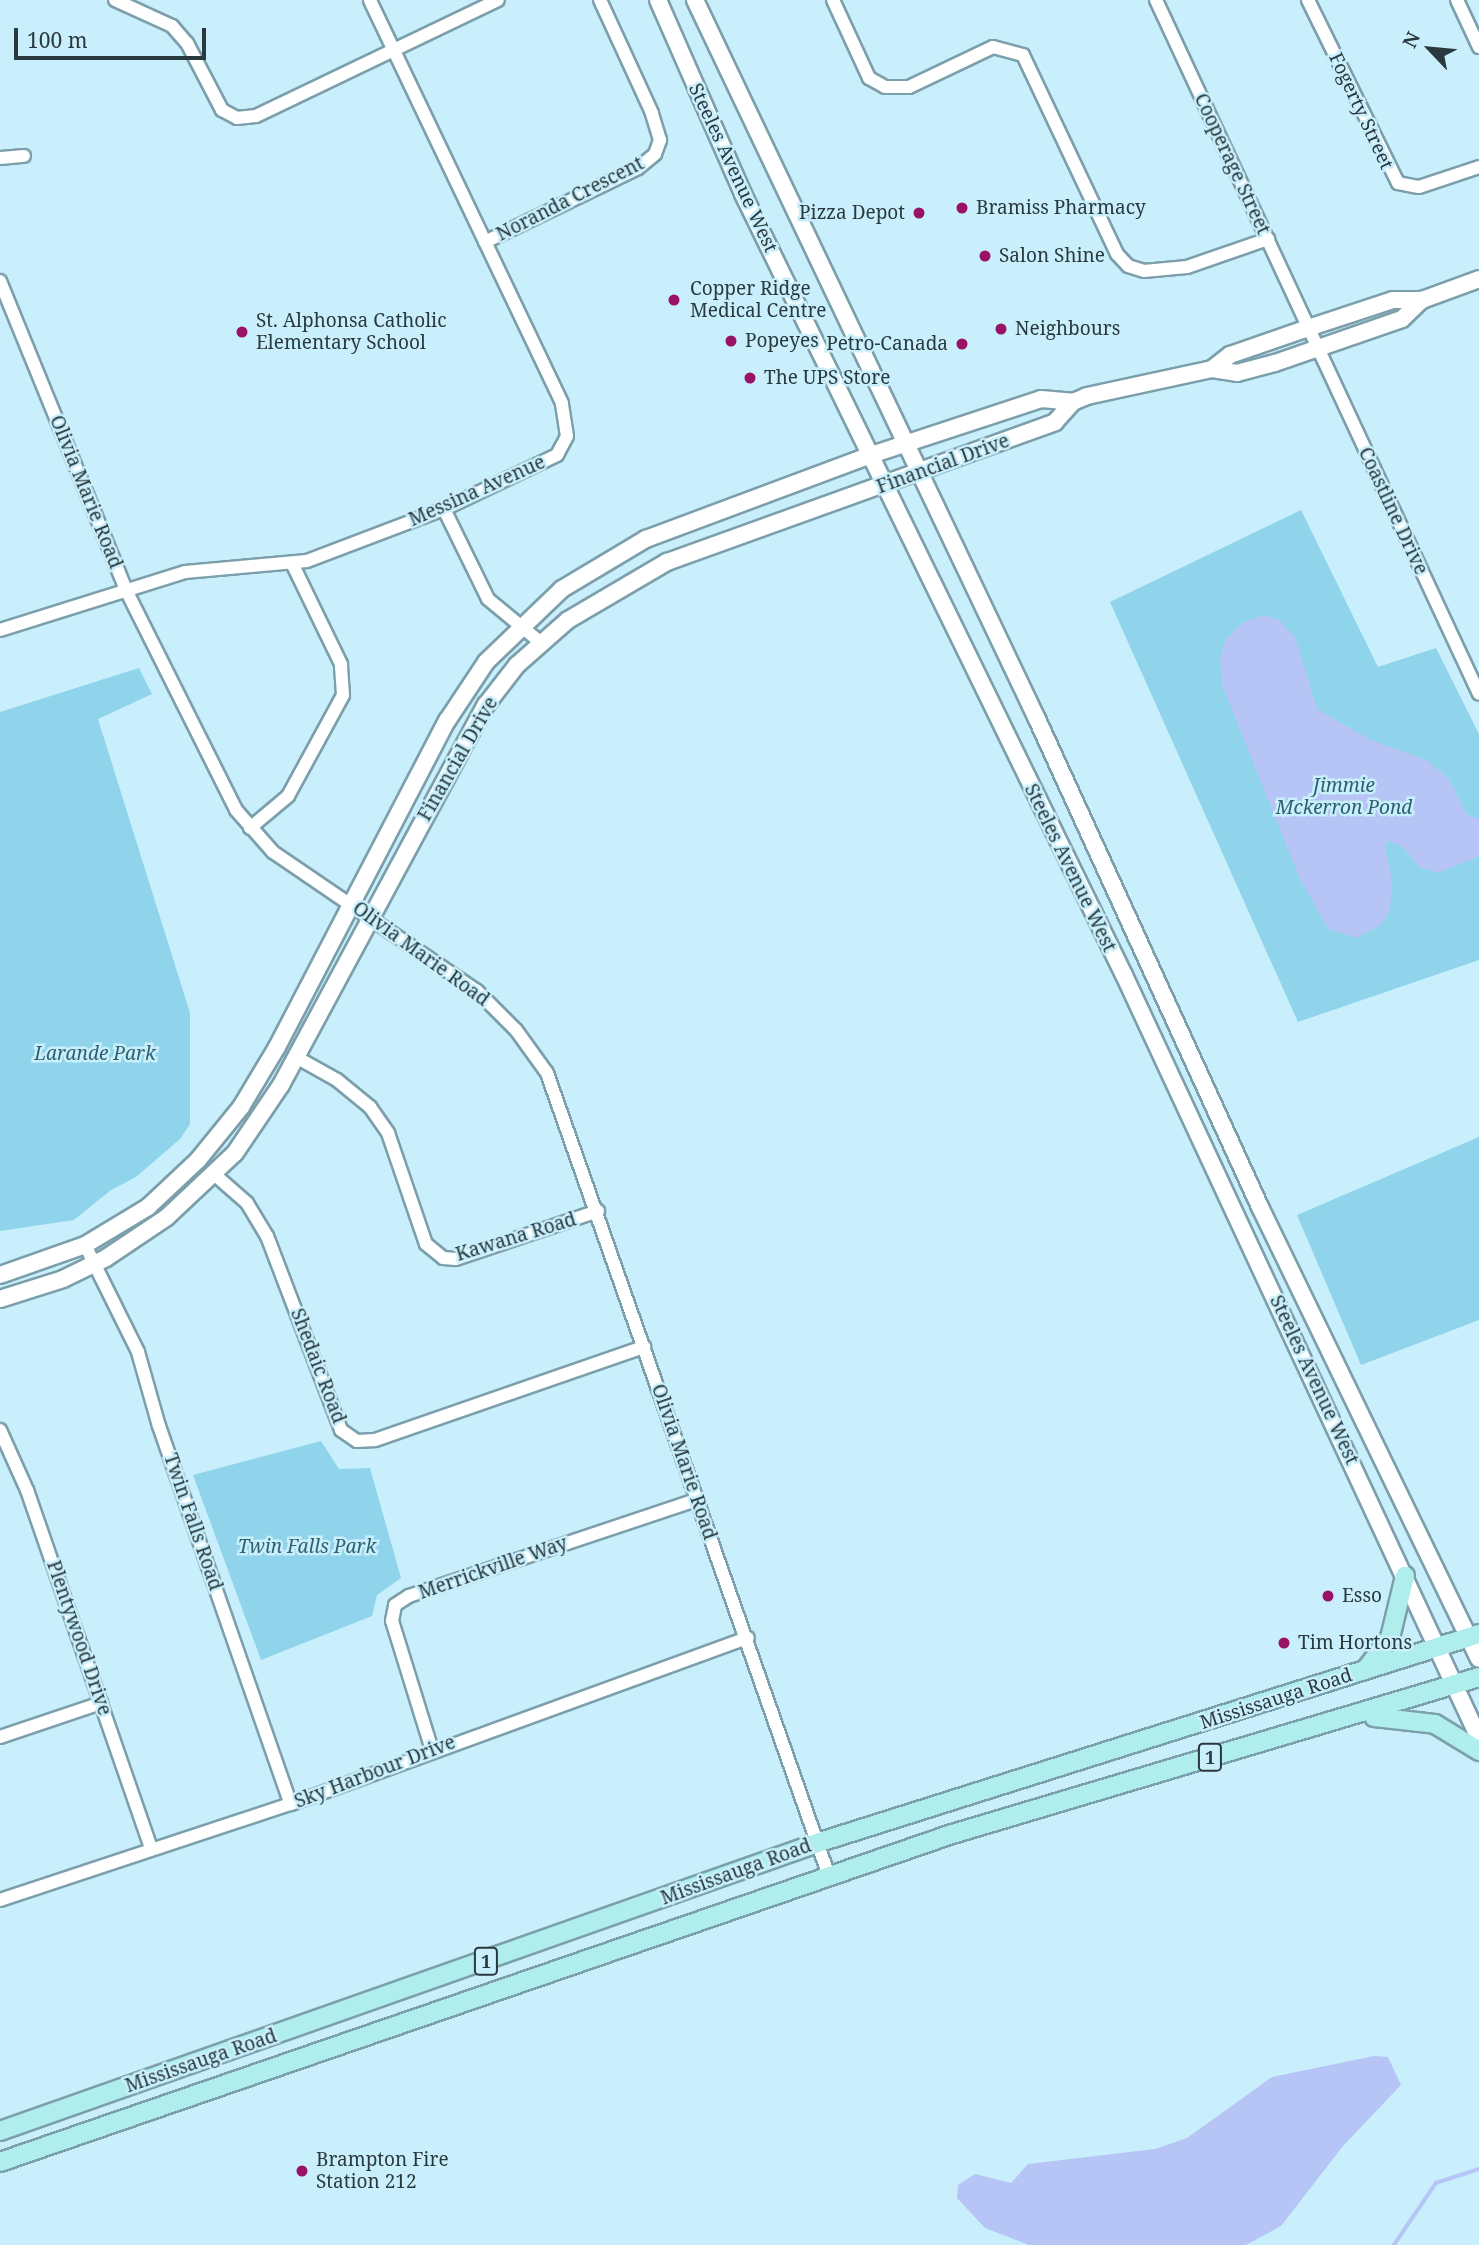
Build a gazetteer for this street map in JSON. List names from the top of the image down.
{
  "streets": {
    "main road": [
      "Steeles Avenue West",
      "Financial Drive",
      "Mississauga Road",
      "1"
    ],
    "street": [
      "Fogerty Street",
      "Cooperage Street",
      "Noranda Crescent",
      "Messina Avenue",
      "Olivia Marie Road",
      "Coastline Drive",
      "Kawana Road",
      "Shedaic Road",
      "Twin Falls Road",
      "Merrickville Way",
      "Plentywood Drive",
      "Sky Harbour Drive"
    ]
  },
  "crossings": [
    ["Cooperage Street", "Financial Drive"],
    ["Cooperage Street", "Coastline Drive"],
    ["Steeles Avenue West", "Financial Drive"],
    ["Steeles Avenue West", "Mississauga Road"],
    ["Noranda Crescent", "Messina Avenue"],
    ["Financial Drive", "Olivia Marie Road"],
    ["Financial Drive", "Coastline Drive"],
    ["Financial Drive", "Kawana Road"],
    ["Financial Drive", "Shedaic Road"],
    ["Financial Drive", "Twin Falls Road"],
    ["Messina Avenue", "Olivia Marie Road"],
    ["Olivia Marie Road", "Kawana Road"],
    ["Olivia Marie Road", "Shedaic Road"],
    ["Olivia Marie Road", "Merrickville Way"],
    ["Olivia Marie Road", "Mississauga Road"],
    ["Olivia Marie Road", "Sky Harbour Drive"],
    ["Twin Falls Road", "Sky Harbour Drive"],
    ["Merrickville Way", "Sky Harbour Drive"],
    ["Plentywood Drive", "Sky Harbour Drive"]
  ],
  "parks": ["Jimmie Mckerron Pond", "Larande Park", "Twin Falls Park"],
  "places": [
    "Bramiss Pharmacy",
    "Pizza Depot",
    "Salon Shine",
    "Copper Ridge Medical Centre",
    "Neighbours",
    "St. Alphonsa Catholic Elementary School",
    "Popeyes",
    "Petro-Canada",
    "The UPS Store",
    "Esso",
    "Tim Hortons",
    "Brampton Fire Station 212"
  ],
  "scale_bar": "100 m",
  "north": "top left"
}
